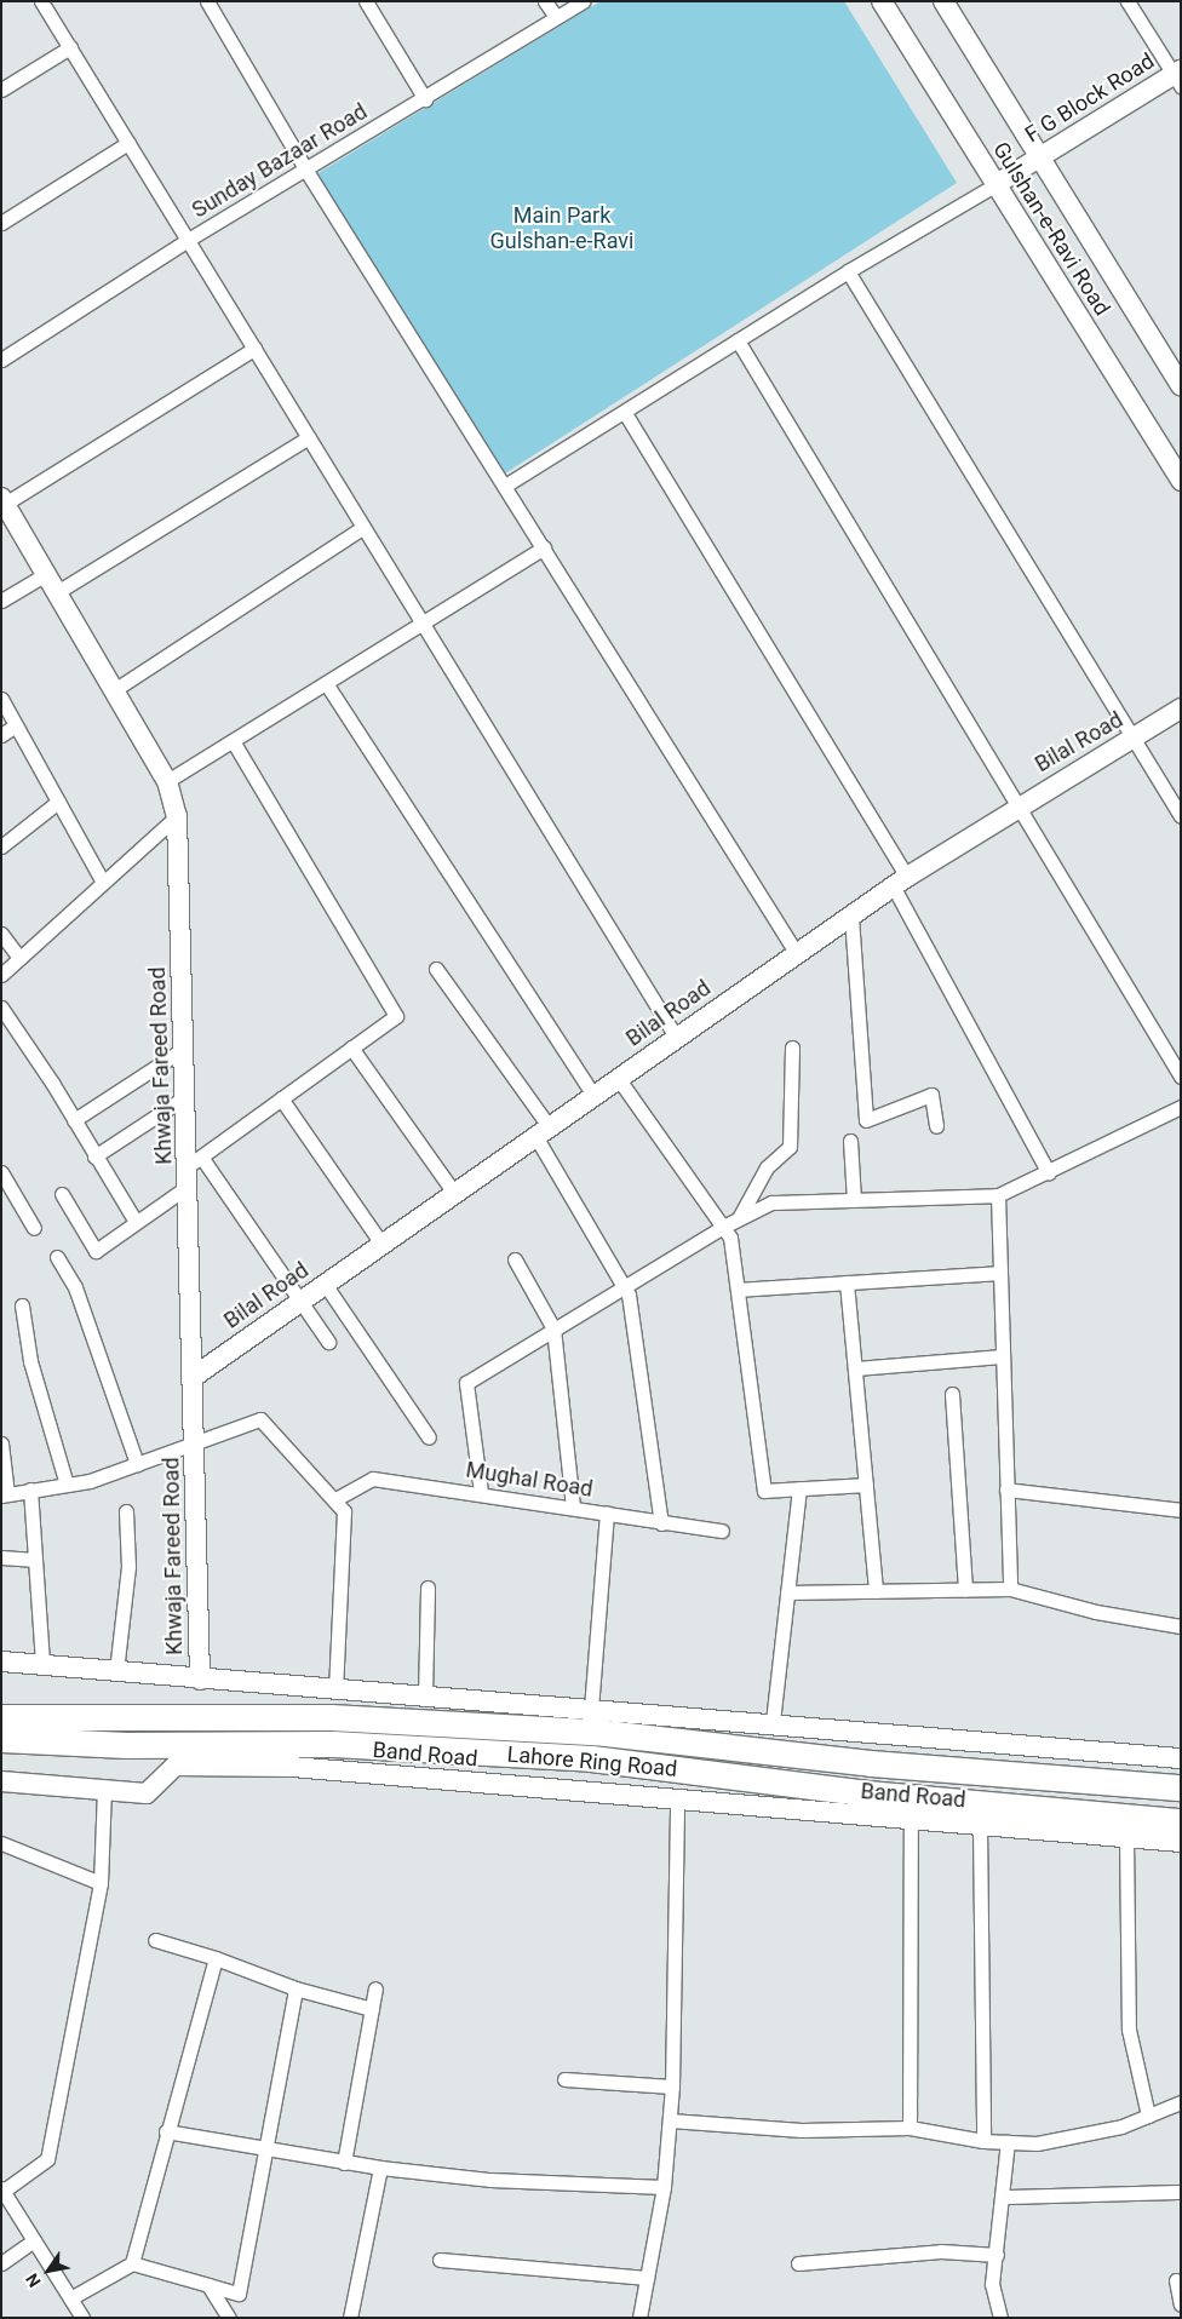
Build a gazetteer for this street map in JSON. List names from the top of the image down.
{
  "streets": {
    "highway": ["Lahore Ring Road"],
    "main road": [
      "F G Block Road",
      "Gulshan-e-Ravi Road",
      "Bilal Road",
      "Khwaja Fareed Road",
      "Band Road"
    ],
    "street": ["Sunday Bazaar Road", "Mughal Road"]
  },
  "crossings": [
    ["F G Block Road", "Gulshan-e-Ravi Road"],
    ["Bilal Road", "Khwaja Fareed Road"]
  ],
  "parks": ["Main Park Gulshan-e-Ravi"],
  "north": "bottom left"
}
